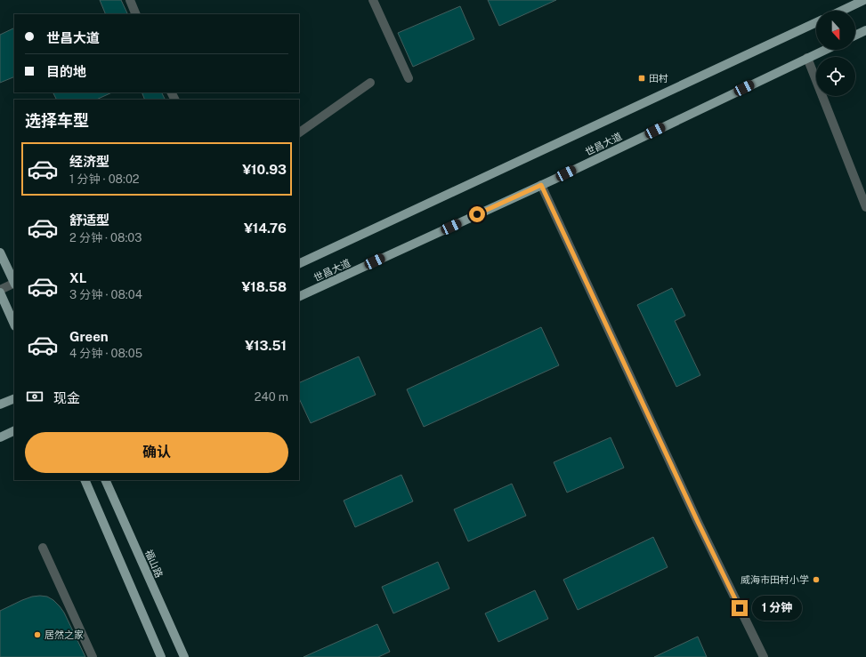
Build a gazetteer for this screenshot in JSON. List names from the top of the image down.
{
  "streets": {
    "main road": ["世昌大道", "福山路"]
  },
  "places": {
    "transit": ["田村"],
    "other": ["威海市田村小学", "居然之家"]
  },
  "north": "bottom",
  "page": {
    "banner": ["世昌大道", "目的地"],
    "heading": "选择车型",
    "list": [
      {
        "name": "经济型",
        "note": "1 分钟 · 08:02",
        "value": "¥10.93"
      },
      {
        "name": "舒适型",
        "note": "2 分钟 · 08:03",
        "value": "¥14.76"
      },
      {
        "name": "XL",
        "note": "3 分钟 · 08:04",
        "value": "¥18.58"
      },
      {
        "name": "Green",
        "note": "4 分钟 · 08:05",
        "value": "¥13.51"
      }
    ],
    "pay": ["现金", "240 m"],
    "buttons": "确认",
    "bubble": "1 分钟"
  }
}
